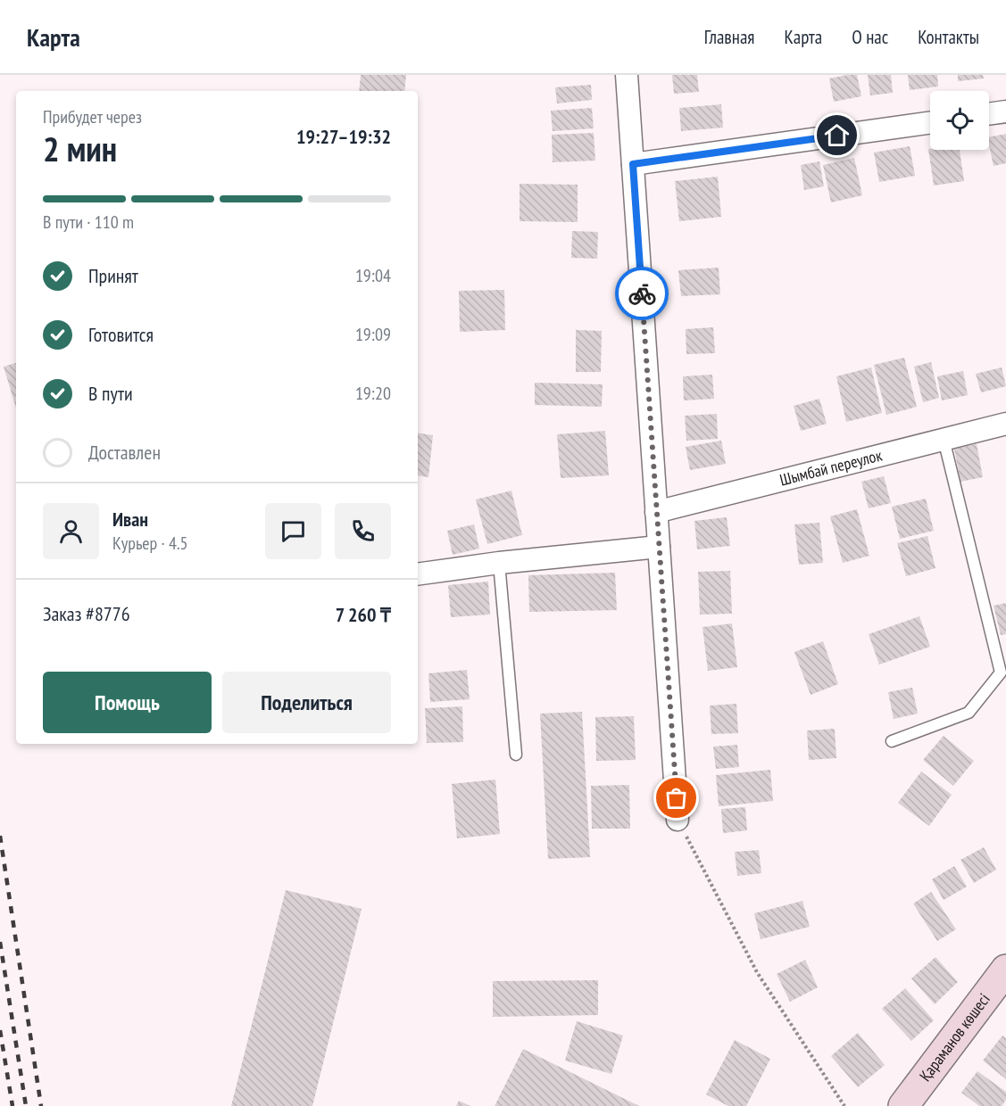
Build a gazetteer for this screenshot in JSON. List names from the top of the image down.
{
  "streets": {
    "main road": ["Қараманов көшесі"],
    "street": ["Шымбай переулок"]
  },
  "page": {
    "header": "Карта",
    "nav": [
      "Главная",
      "Карта",
      "О нас",
      "Контакты"
    ],
    "heading": ["2 мин", "Прибудет через", "19:27–19:32"],
    "panel": [
      "Иван",
      "Курьер · 4.5",
      "Заказ #8776",
      "7 260 ₸"
    ],
    "bar": "В пути · 110 m",
    "list": [
      ["Принят", "19:04"],
      ["Готовится", "19:09"],
      ["В пути", "19:20"],
      "Доставлен"
    ],
    "buttons": ["Помощь", "Поделиться"]
  }
}
